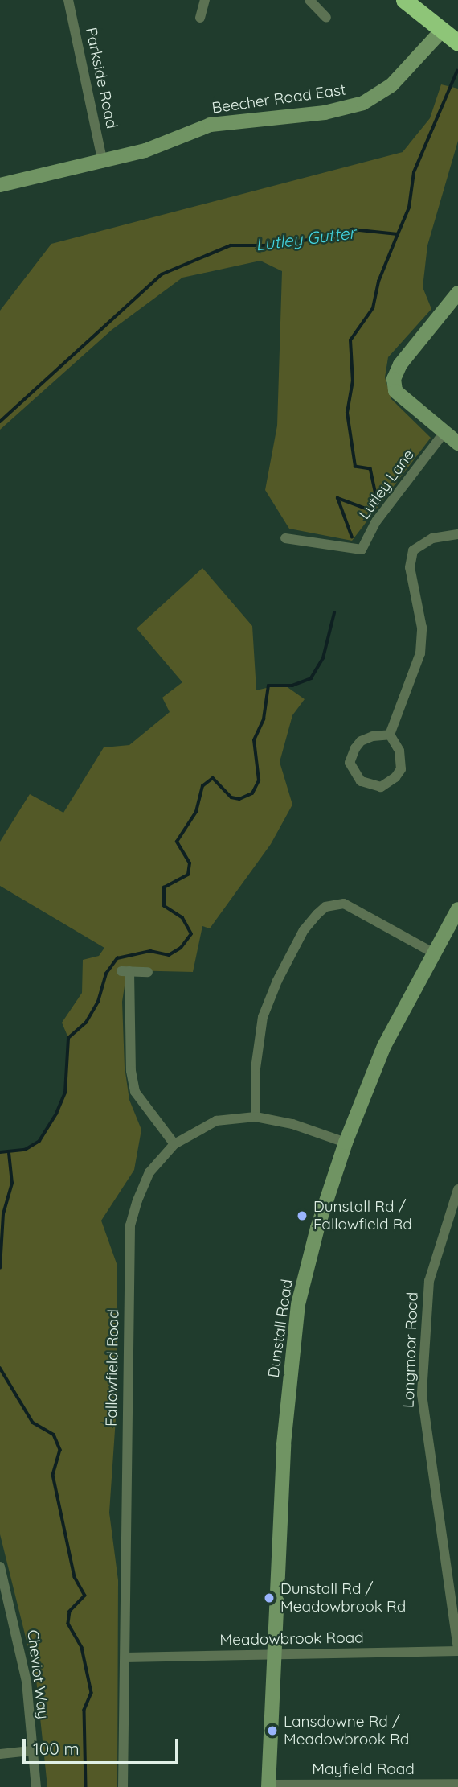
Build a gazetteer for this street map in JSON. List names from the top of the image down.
{
  "streets": {
    "street": [
      "Parkside Road",
      "Beecher Road East",
      "Lutley Lane",
      "Dunstall Road",
      "Longmoor Road",
      "Fallowfield Road",
      "Meadowbrook Road",
      "Cheviot Way",
      "Mayfield Road"
    ]
  },
  "crossings": [
    ["Parkside Road", "Beecher Road East"],
    ["Dunstall Road", "Fallowfield Road"],
    ["Dunstall Road", "Meadowbrook Road"],
    ["Dunstall Road", "Mayfield Road"],
    ["Longmoor Road", "Meadowbrook Road"],
    ["Fallowfield Road", "Meadowbrook Road"]
  ],
  "water": ["Lutley Gutter"],
  "places": ["Dunstall Rd / Fallowfield Rd", "Dunstall Rd / Meadowbrook Rd", "Lansdowne Rd / Meadowbrook Rd"],
  "scale_bar": "100 m"
}
